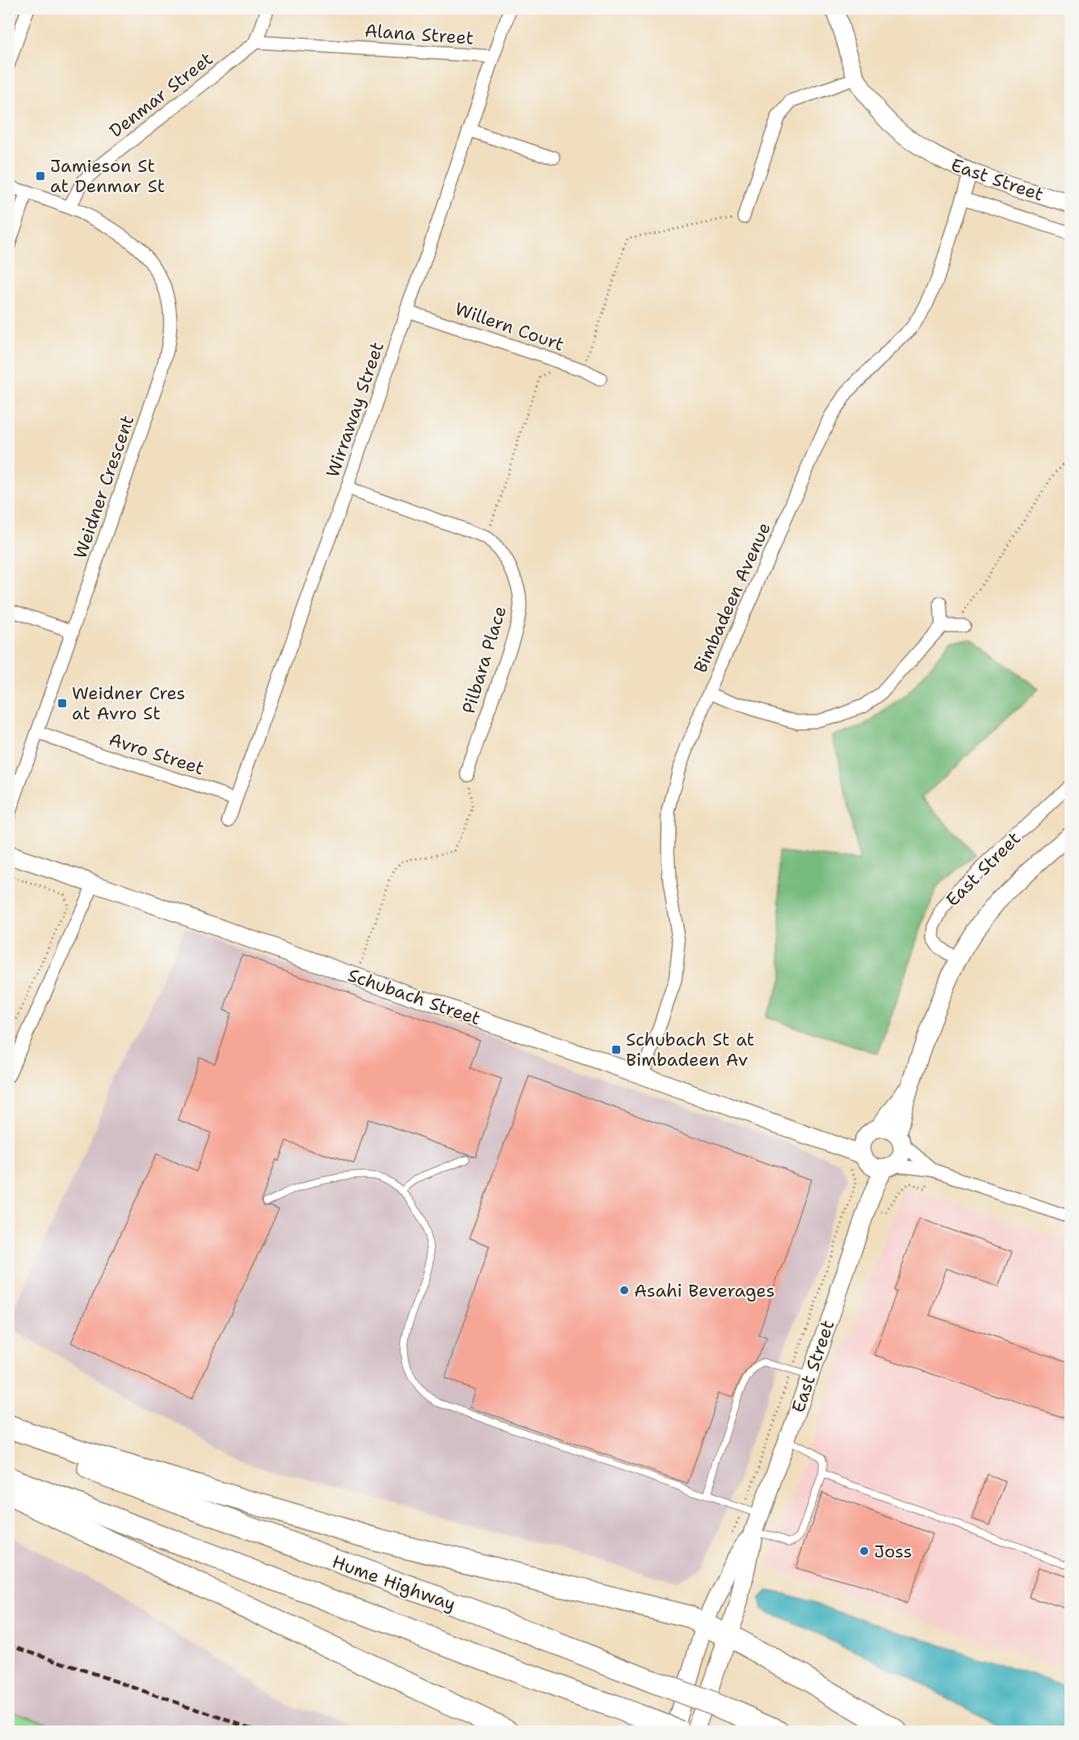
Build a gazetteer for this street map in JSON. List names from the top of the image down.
{
  "streets": {
    "highway": ["Hume Highway"],
    "main road": ["East Street", "Schubach Street"],
    "street": [
      "Alana Street",
      "Denmar Street",
      "Willern Court",
      "Wirraway Street",
      "Weidner Crescent",
      "Bimbadeen Avenue",
      "Pilbara Place",
      "Avro Street"
    ]
  },
  "crossings": [
    ["Alana Street", "Denmar Street"],
    ["Alana Street", "Wirraway Street"],
    ["Denmar Street", "Weidner Crescent"],
    ["East Street", "Bimbadeen Avenue"],
    ["East Street", "Schubach Street"],
    ["Willern Court", "Wirraway Street"],
    ["Wirraway Street", "Avro Street"],
    ["Weidner Crescent", "Avro Street"],
    ["Bimbadeen Avenue", "Schubach Street"]
  ],
  "places": {
    "transit": ["Jamieson St at Denmar St", "Weidner Cres at Avro St", "Schubach St at Bimbadeen Av"],
    "other": ["Asahi Beverages", "Joss"]
  }
}
